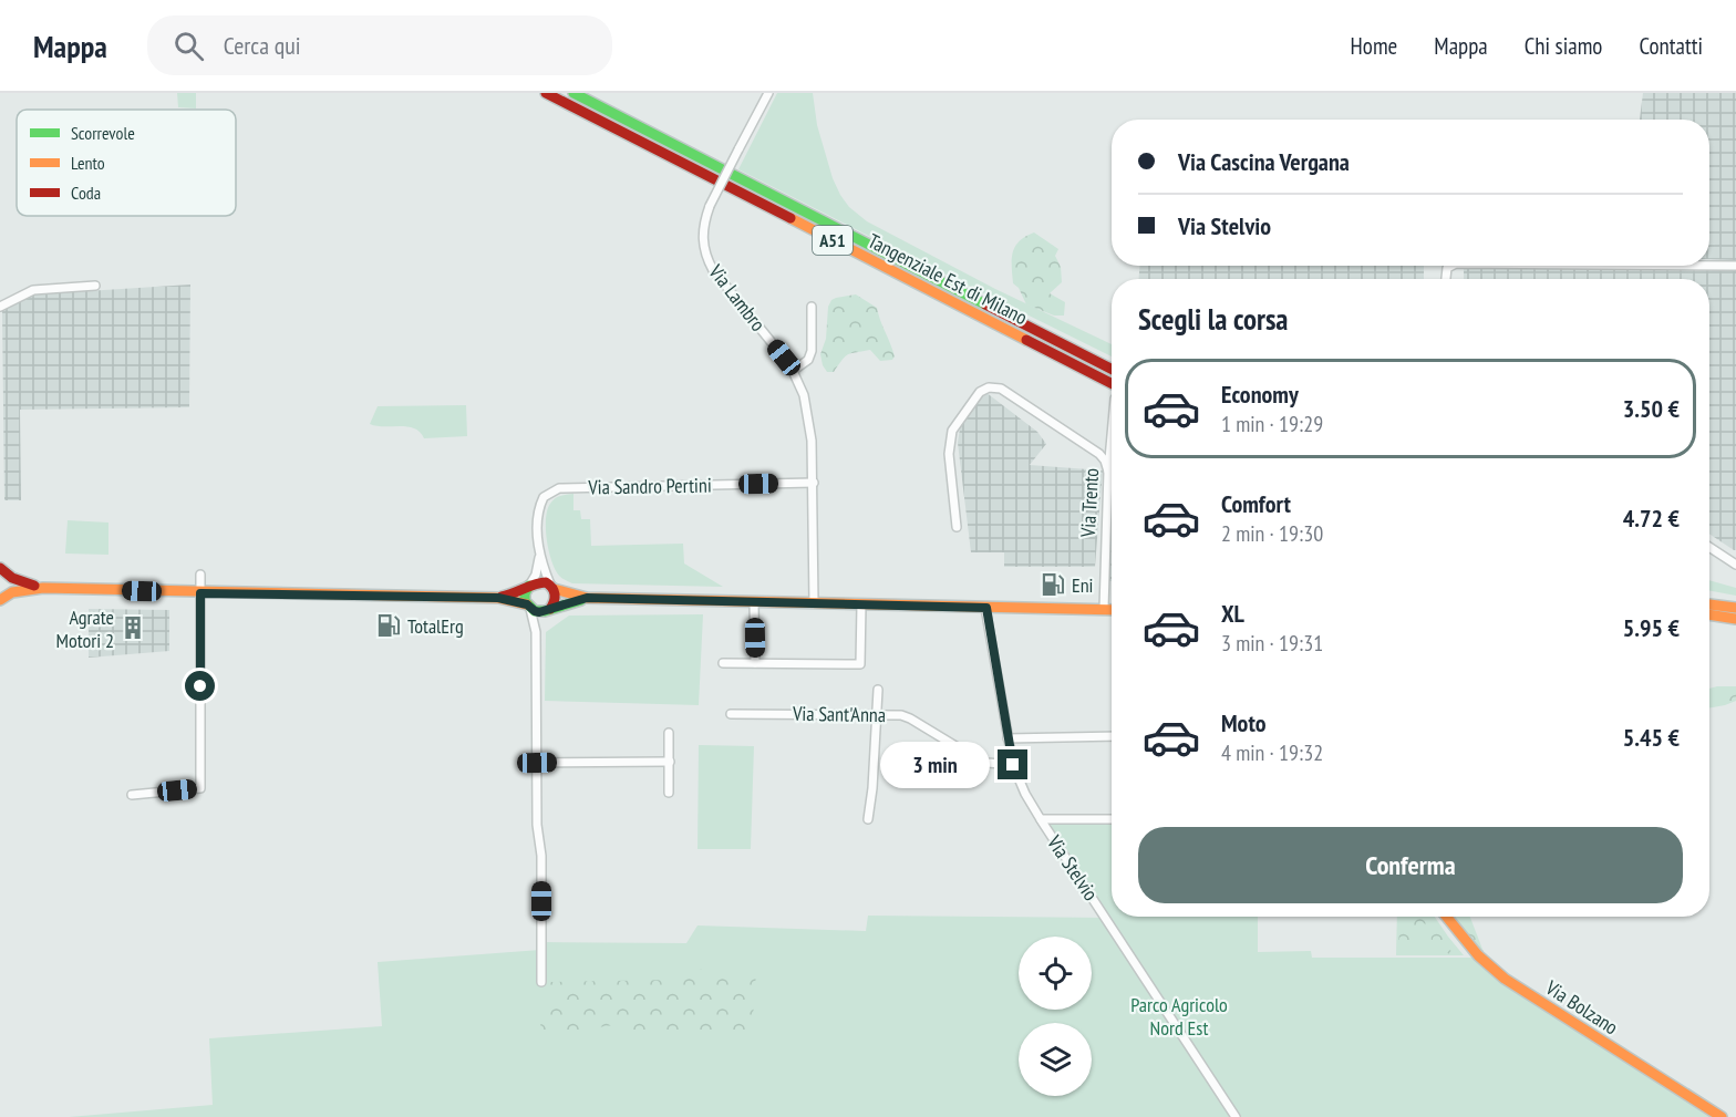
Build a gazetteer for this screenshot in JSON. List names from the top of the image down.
{
  "streets": {
    "main road": ["A51", "Tangenziale Est di Milano", "Via Bolzano"],
    "street": [
      "Via Lambro",
      "Via Sandro Pertini",
      "Via Trento",
      "Via Sant'Anna",
      "Via Stelvio"
    ]
  },
  "crossings": [
    ["Via Lambro", "Via Sandro Pertini"],
    ["Via Sant'Anna", "Via Stelvio"]
  ],
  "parks": ["Parco Agricolo Nord Est"],
  "places": {
    "fuel station": ["Eni", "TotalErg"],
    "building": ["Agrate Motori 2"]
  },
  "legend": ["Scorrevole", "Lento", "Coda"],
  "page": {
    "header": "Mappa",
    "search": "Cerca qui",
    "nav": [
      "Home",
      "Mappa",
      "Chi siamo",
      "Contatti"
    ],
    "banner": ["Via Cascina Vergana", "Via Stelvio"],
    "heading": "Scegli la corsa",
    "list": [
      {
        "name": "Economy",
        "note": "1 min · 19:29",
        "value": "3.50 €"
      },
      {
        "name": "Comfort",
        "note": "2 min · 19:30",
        "value": "4.72 €"
      },
      {
        "name": "XL",
        "note": "3 min · 19:31",
        "value": "5.95 €"
      },
      {
        "name": "Moto",
        "note": "4 min · 19:32",
        "value": "5.45 €"
      }
    ],
    "bubble": "3 min",
    "buttons": "Conferma"
  }
}
